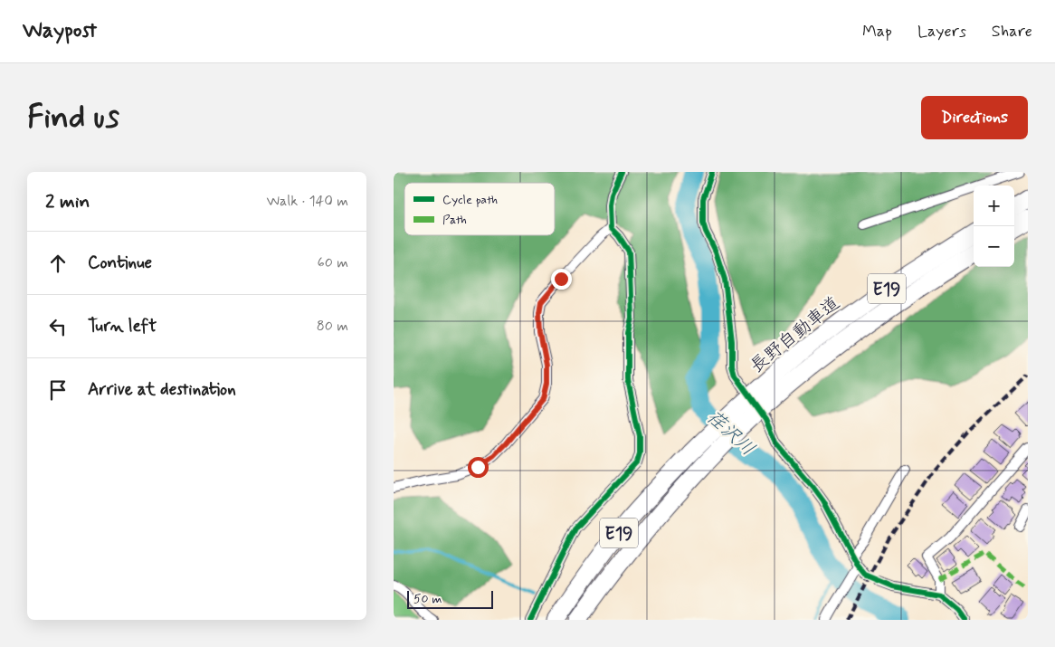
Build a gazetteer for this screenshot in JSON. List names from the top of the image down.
{
  "streets": {
    "highway": ["E19", "長野自動車道"]
  },
  "water": ["荏沢川"],
  "legend": ["Cycle path", "Path"],
  "scale_bar": "50 m",
  "page": {
    "header": "Waypost",
    "nav": ["Map", "Layers", "Share"],
    "buttons": "Directions",
    "title": "Find us",
    "heading": ["2 min", "Walk · 140 m"],
    "map_buttons": ["+", "−"],
    "list": [
      ["Continue", "60 m"],
      ["Turn left", "80 m"],
      "Arrive at destination"
    ],
    "scale": "50 m"
  }
}
